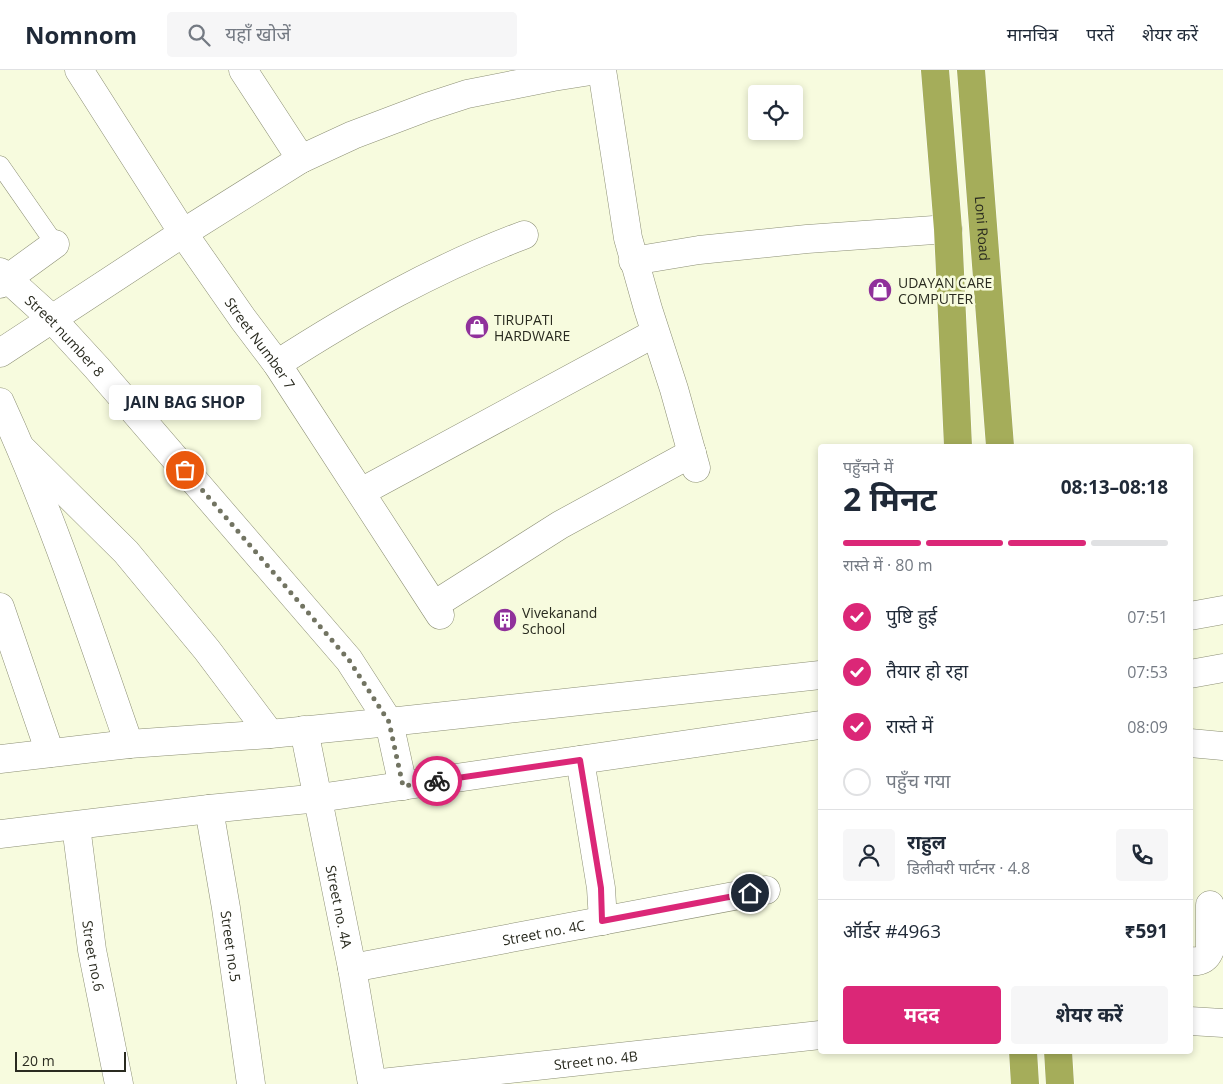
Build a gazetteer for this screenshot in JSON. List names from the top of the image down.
{
  "streets": {
    "highway": ["Loni Road"],
    "street": [
      "Street number 8",
      "Street Number 7",
      "Street no. 4A",
      "Street no. 4C",
      "Street no.5",
      "Street no.6",
      "Street no. 4B"
    ]
  },
  "crossings": [
    ["Street no. 4A", "Street no. 4C"],
    ["Street no. 4A", "Street no. 4B"]
  ],
  "places": {
    "shop": ["UDAYAN CARE COMPUTER", "TIRUPATI HARDWARE"],
    "other": ["JAIN BAG SHOP"],
    "building": ["Vivekanand School"]
  },
  "scale_bar": "20 m",
  "page": {
    "header": "Nomnom",
    "search": "यहाँ खोजें",
    "nav": ["मानचित्र", "परतें", "शेयर करें"],
    "bubble": "JAIN BAG SHOP",
    "heading": ["2 मिनट", "पहुँचने में", "08:13–08:18"],
    "panel": [
      "राहुल",
      "डिलीवरी पार्टनर · 4.8",
      "ऑर्डर #4963",
      "₹591"
    ],
    "bar": "रास्ते में · 80 m",
    "list": [
      ["पुष्टि हुई", "07:51"],
      ["तैयार हो रहा", "07:53"],
      ["रास्ते में", "08:09"],
      "पहुँच गया"
    ],
    "buttons": ["मदद", "शेयर करें"],
    "scale": "20 m"
  }
}
